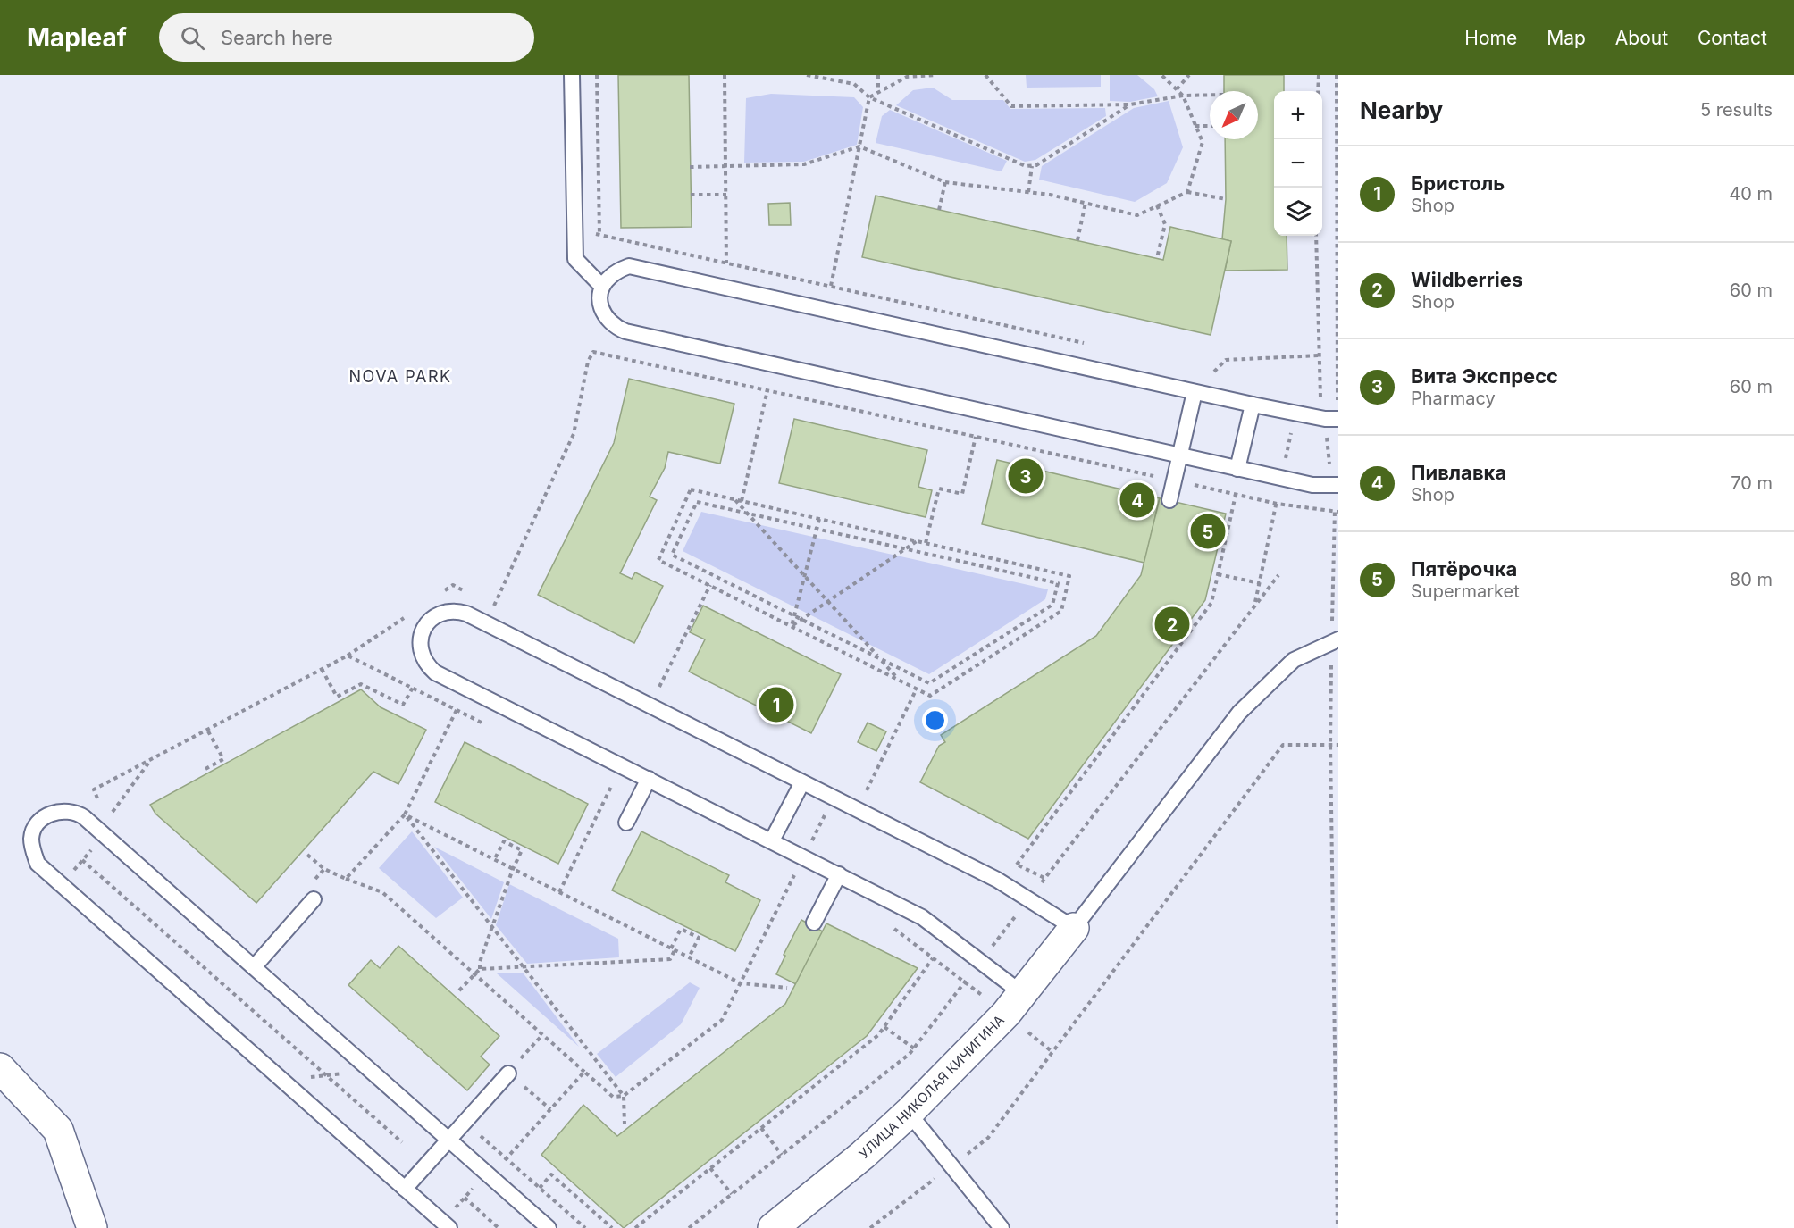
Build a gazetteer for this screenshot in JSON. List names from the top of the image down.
{
  "streets": {
    "street": ["УЛИЦА НИКОЛАЯ КИЧИГИНА"]
  },
  "districts": ["NOVA PARK"],
  "north": "bottom left",
  "page": {
    "header": "Mapleaf",
    "search": "Search here",
    "nav": [
      "Home",
      "Map",
      "About",
      "Contact"
    ],
    "heading": ["Nearby", "5 results"],
    "map_buttons": ["+", "−"],
    "list": [
      {
        "mark": "1",
        "name": "Бристоль",
        "note": "Shop",
        "value": "40 m"
      },
      {
        "mark": "2",
        "name": "Wildberries",
        "note": "Shop",
        "value": "60 m"
      },
      {
        "mark": "3",
        "name": "Вита Экспресс",
        "note": "Pharmacy",
        "value": "60 m"
      },
      {
        "mark": "4",
        "name": "Пивлавка",
        "note": "Shop",
        "value": "70 m"
      },
      {
        "mark": "5",
        "name": "Пятёрочка",
        "note": "Supermarket",
        "value": "80 m"
      }
    ],
    "pins": [
      "3",
      "4",
      "5",
      "2",
      "1"
    ]
  }
}
